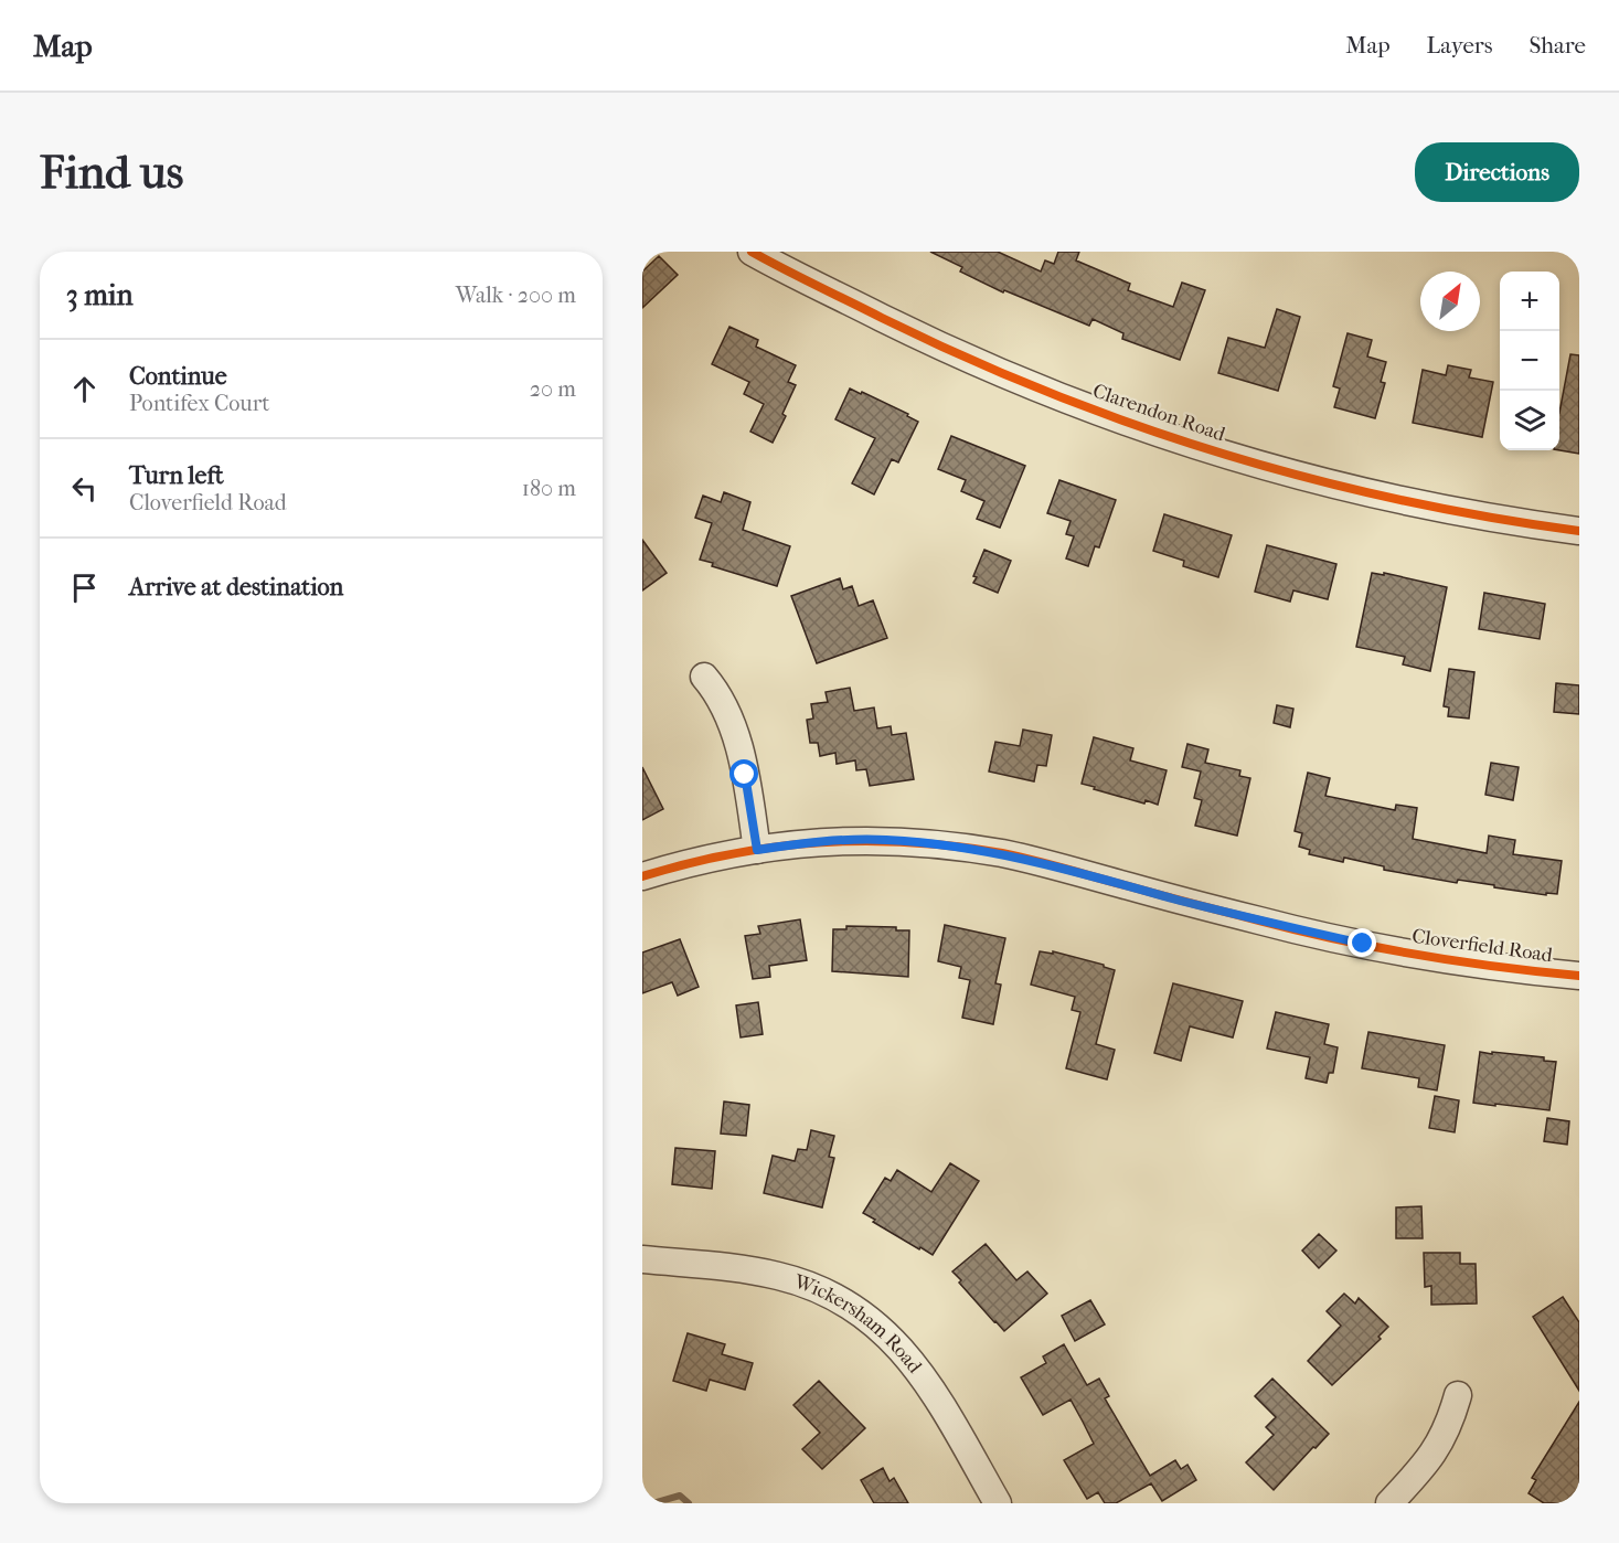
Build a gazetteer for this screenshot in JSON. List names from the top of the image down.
{
  "streets": {
    "street": ["Clarendon Road", "Cloverfield Road", "Wickersham Road"]
  },
  "north": "top right",
  "page": {
    "header": "Map",
    "nav": ["Map", "Layers", "Share"],
    "buttons": "Directions",
    "title": "Find us",
    "heading": ["3 min", "Walk · 200 m"],
    "map_buttons": ["+", "−"],
    "list": [
      ["Continue", "Pontifex Court", "20 m"],
      ["Turn left", "Cloverfield Road", "180 m"],
      "Arrive at destination"
    ]
  }
}
